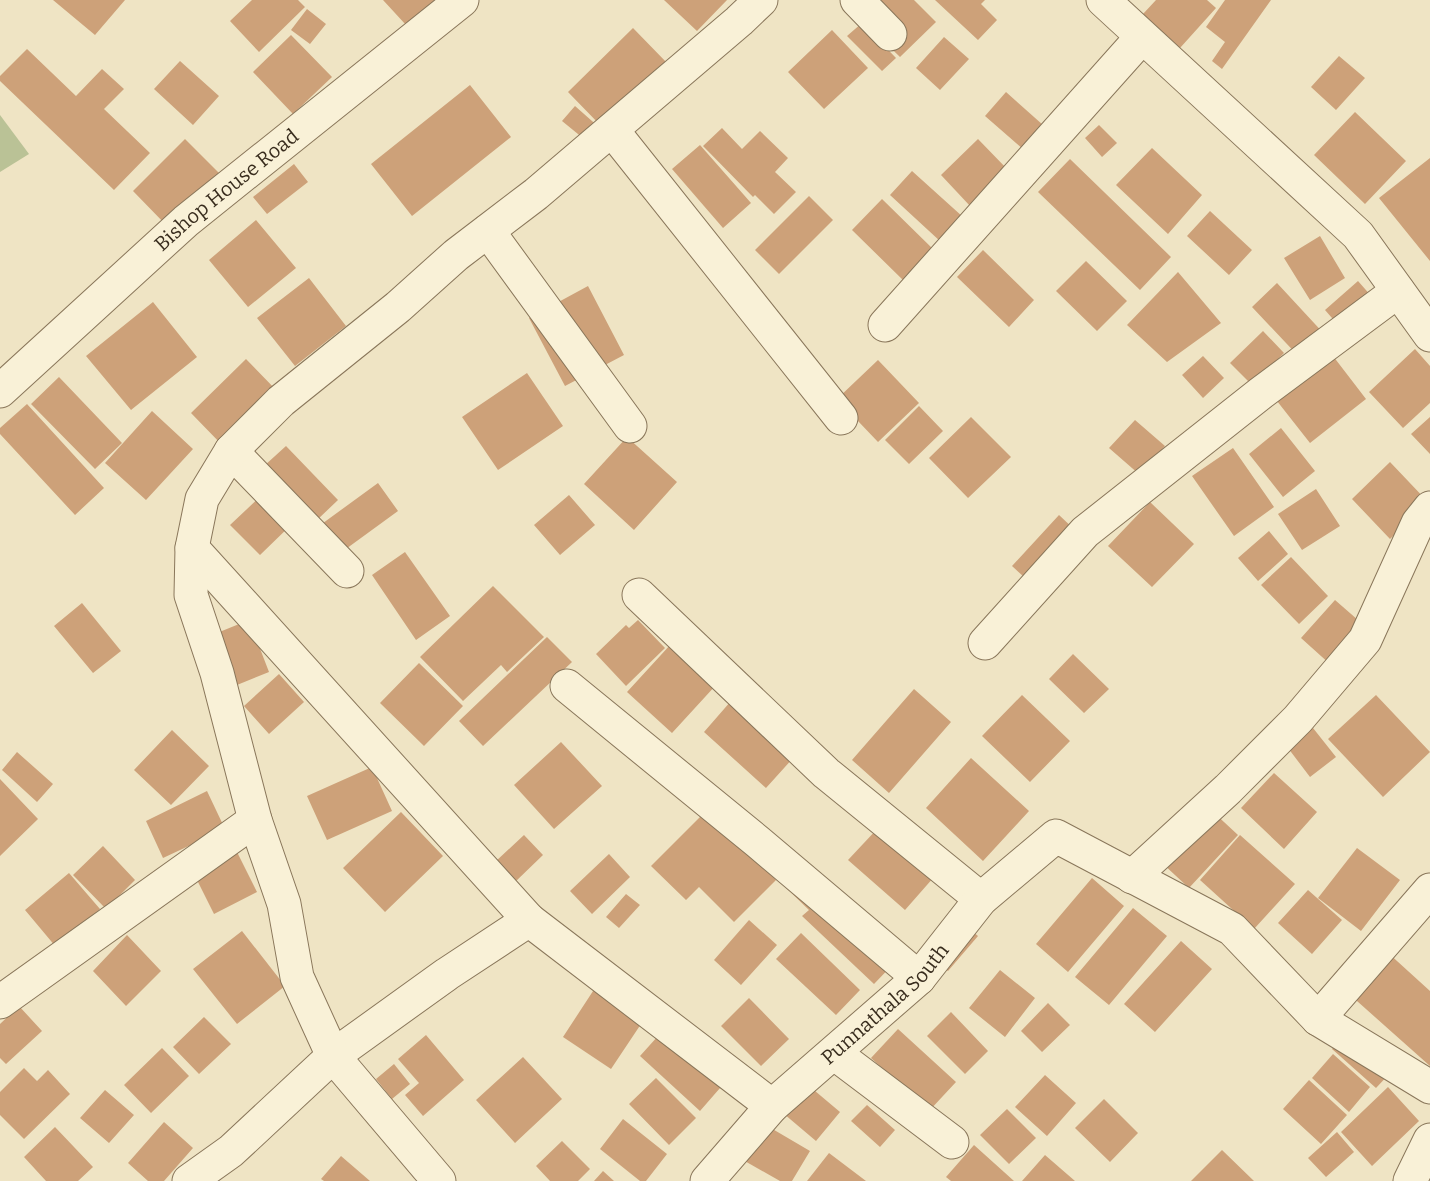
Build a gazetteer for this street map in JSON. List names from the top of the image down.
{
  "streets": {
    "street": ["Bishop House Road", "Punnathala South"]
  }
}
